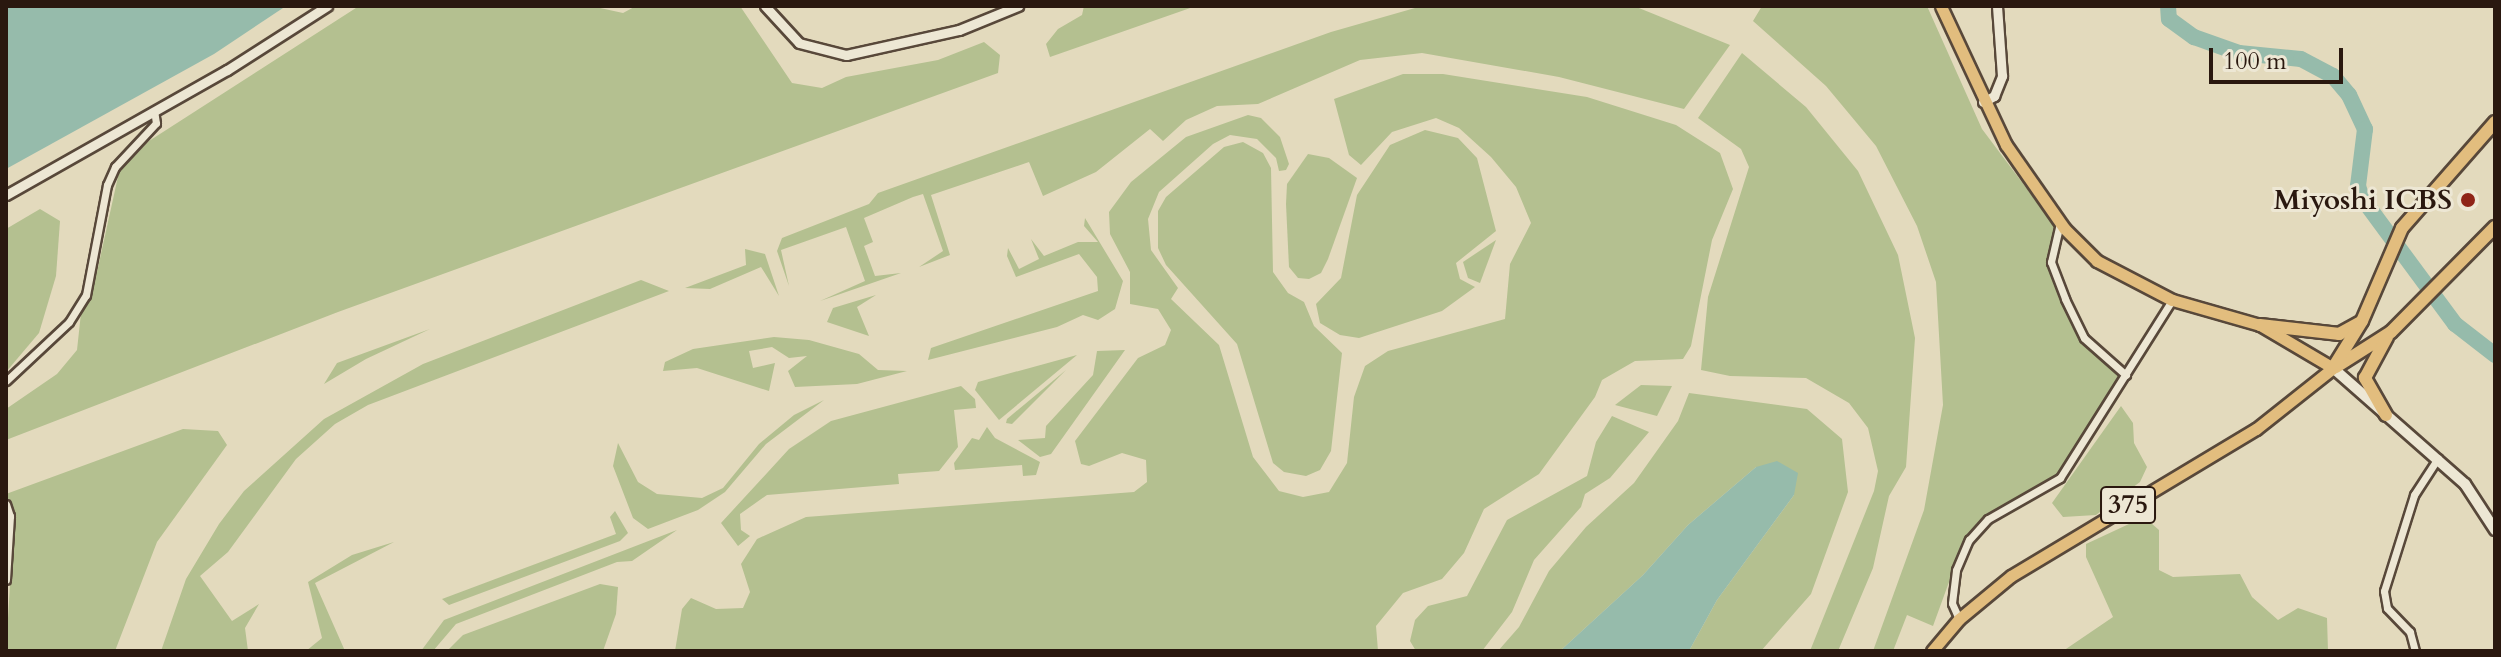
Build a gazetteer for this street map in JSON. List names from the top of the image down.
{
  "streets": {
    "highway": ["375"]
  },
  "places": ["Miyoshi ICBS"],
  "scale_bar": "100 m"
}
